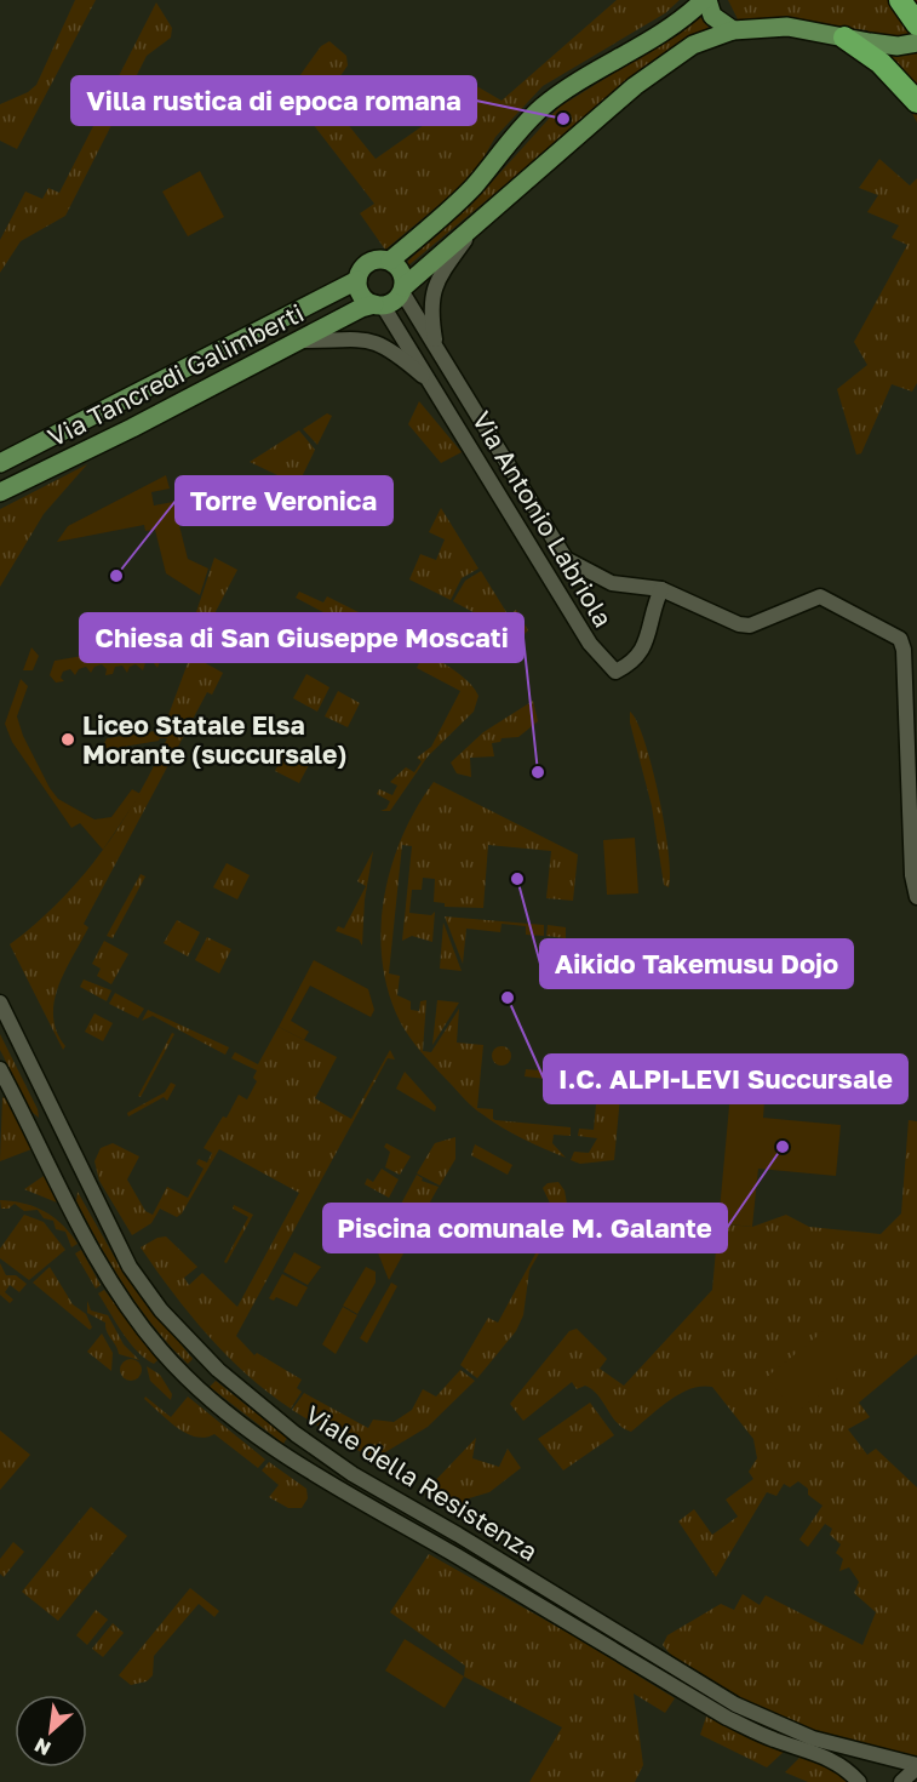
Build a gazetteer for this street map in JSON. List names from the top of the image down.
{
  "streets": {
    "main road": ["Via Tancredi Galimberti"],
    "street": ["Via Antonio Labriola", "Viale della Resistenza"]
  },
  "crossings": [
    ["Via Tancredi Galimberti", "Via Antonio Labriola"]
  ],
  "places": [
    "Villa rustica di epoca romana",
    "Torre Veronica",
    "Liceo Statale Elsa Morante (succursale)",
    "Chiesa di San Giuseppe Moscati",
    "Aikido Takemusu Dojo",
    "I.C. ALPI-LEVI Succursale",
    "Piscina comunale M. Galante"
  ],
  "north": "bottom left"
}
